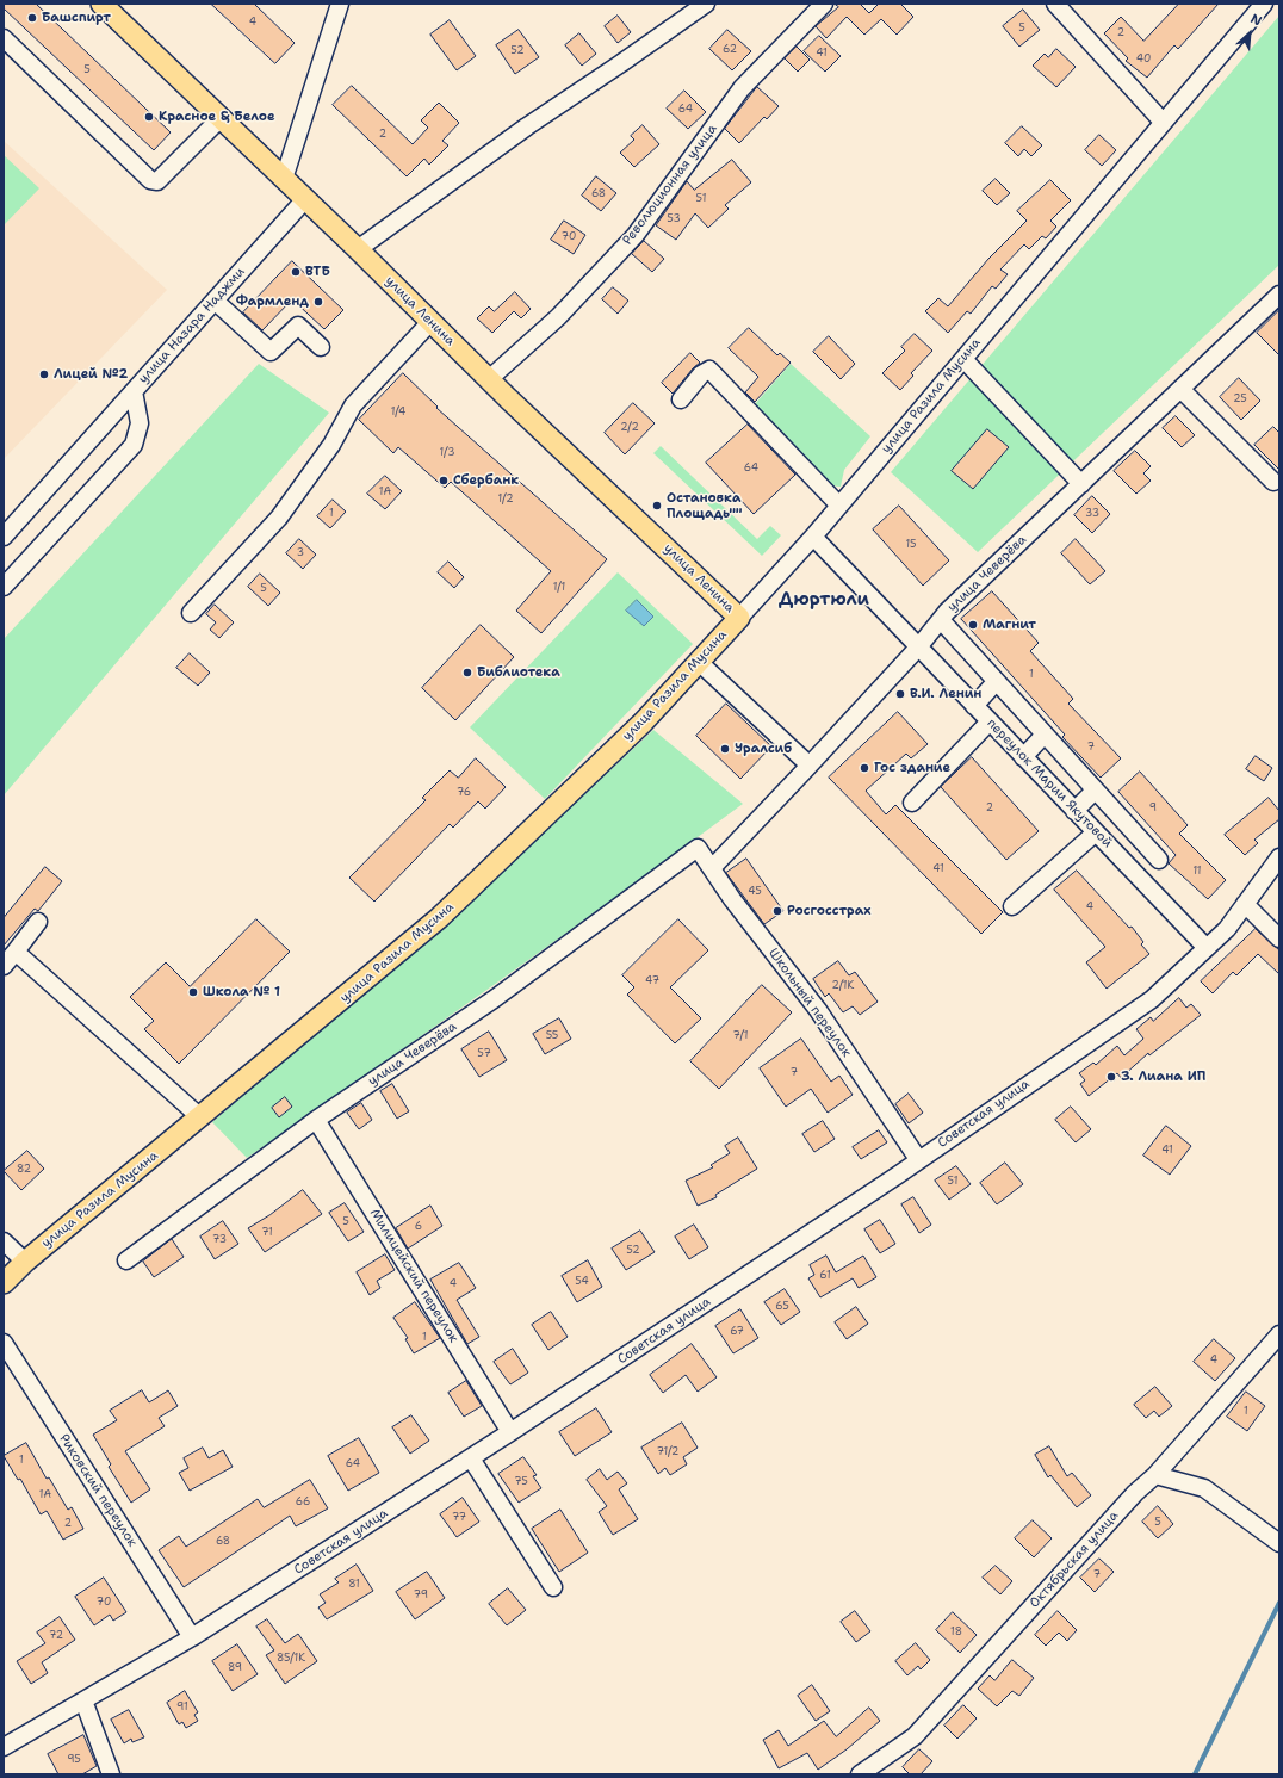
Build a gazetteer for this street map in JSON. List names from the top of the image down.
{
  "streets": {
    "main road": ["улица Ленина", "улица Разила Мусина"],
    "street": [
      "Революционная улица",
      "улица Назара Наджми",
      "улица Чеверёва",
      "переулок Марии Якутовой",
      "Школьный переулок",
      "Советская улица",
      "Милицейский переулок",
      "Риковский переулок",
      "Октябрьская улица"
    ]
  },
  "crossings": [
    ["Революционная улица", "улица Ленина"],
    ["улица Ленина", "улица Назара Наджми"],
    ["улица Ленина", "улица Разила Мусина"],
    ["улица Разила Мусина", "переулок Марии Якутовой"],
    ["улица Чеверёва", "переулок Марии Якутовой"],
    ["улица Чеверёва", "Школьный переулок"],
    ["улица Чеверёва", "Милицейский переулок"],
    ["переулок Марии Якутовой", "Советская улица"],
    ["Школьный переулок", "Советская улица"],
    ["Советская улица", "Милицейский переулок"],
    ["Советская улица", "Риковский переулок"]
  ],
  "districts": ["Дюртюли"],
  "places": [
    "Башспирт",
    "Красное & Белое",
    "ВТБ",
    "Фармленд",
    "Лицей №2",
    "Сбербанк",
    "Остановка Площадь\"\"",
    "Магнит",
    "Библиотека",
    "В.И. Ленин",
    "Уралсиб",
    "Гос здание",
    "Росгосстрах",
    "Школа № 1",
    "3. Лиана ИП"
  ],
  "house_numbers": [
    "4",
    "5",
    "2",
    "62",
    "52",
    "41",
    "40",
    "5",
    "64",
    "2",
    "68",
    "51",
    "53",
    "70",
    "25",
    "1/4",
    "2/2",
    "1/3",
    "64",
    "1А",
    "1/2",
    "1",
    "33",
    "15",
    "3",
    "1/1",
    "5",
    "1",
    "7",
    "76",
    "2",
    "9",
    "41",
    "11",
    "45",
    "4",
    "47",
    "2/1К",
    "55",
    "7/1",
    "57",
    "7",
    "41",
    "82",
    "51",
    "5",
    "6",
    "71",
    "73",
    "52",
    "61",
    "54",
    "4",
    "65",
    "67",
    "1",
    "4",
    "1",
    "71/2",
    "1",
    "64",
    "75",
    "1А",
    "66",
    "77",
    "5",
    "2",
    "68",
    "7",
    "81",
    "79",
    "70",
    "18",
    "72",
    "85/1К",
    "89",
    "91",
    "95"
  ],
  "north": "top right"
}
